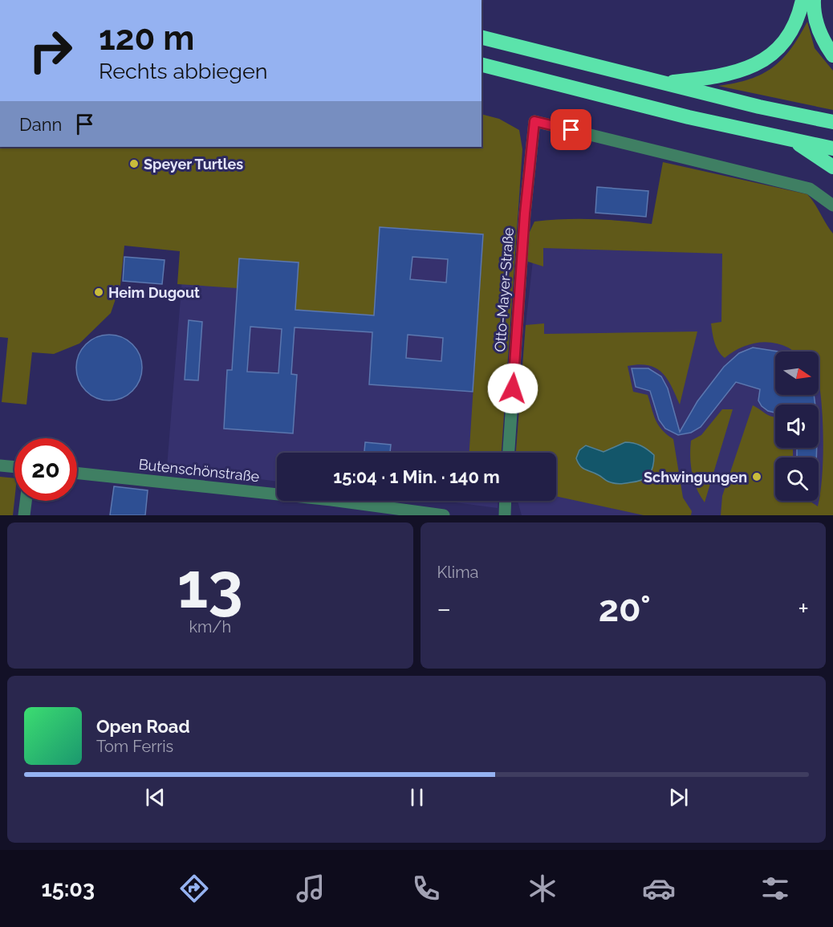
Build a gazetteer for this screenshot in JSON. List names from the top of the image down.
{
  "streets": {
    "street": ["Otto-Mayer-Straße", "Butenschönstraße"]
  },
  "places": ["Speyer Turtles", "Heim Dugout", "Schwingungen"],
  "north": "right",
  "page": {
    "turn": ["120 m", "Rechts abbiegen"],
    "then": "Dann",
    "limit": "20",
    "trip": "15:04 · 1 Min. · 140 m",
    "tile": [
      ["13", "km/h"],
      "Klima"
    ],
    "heat": ["−", "20°", "+"],
    "song": ["Open Road", "Tom Ferris"],
    "tabs": "15:03"
  }
}
